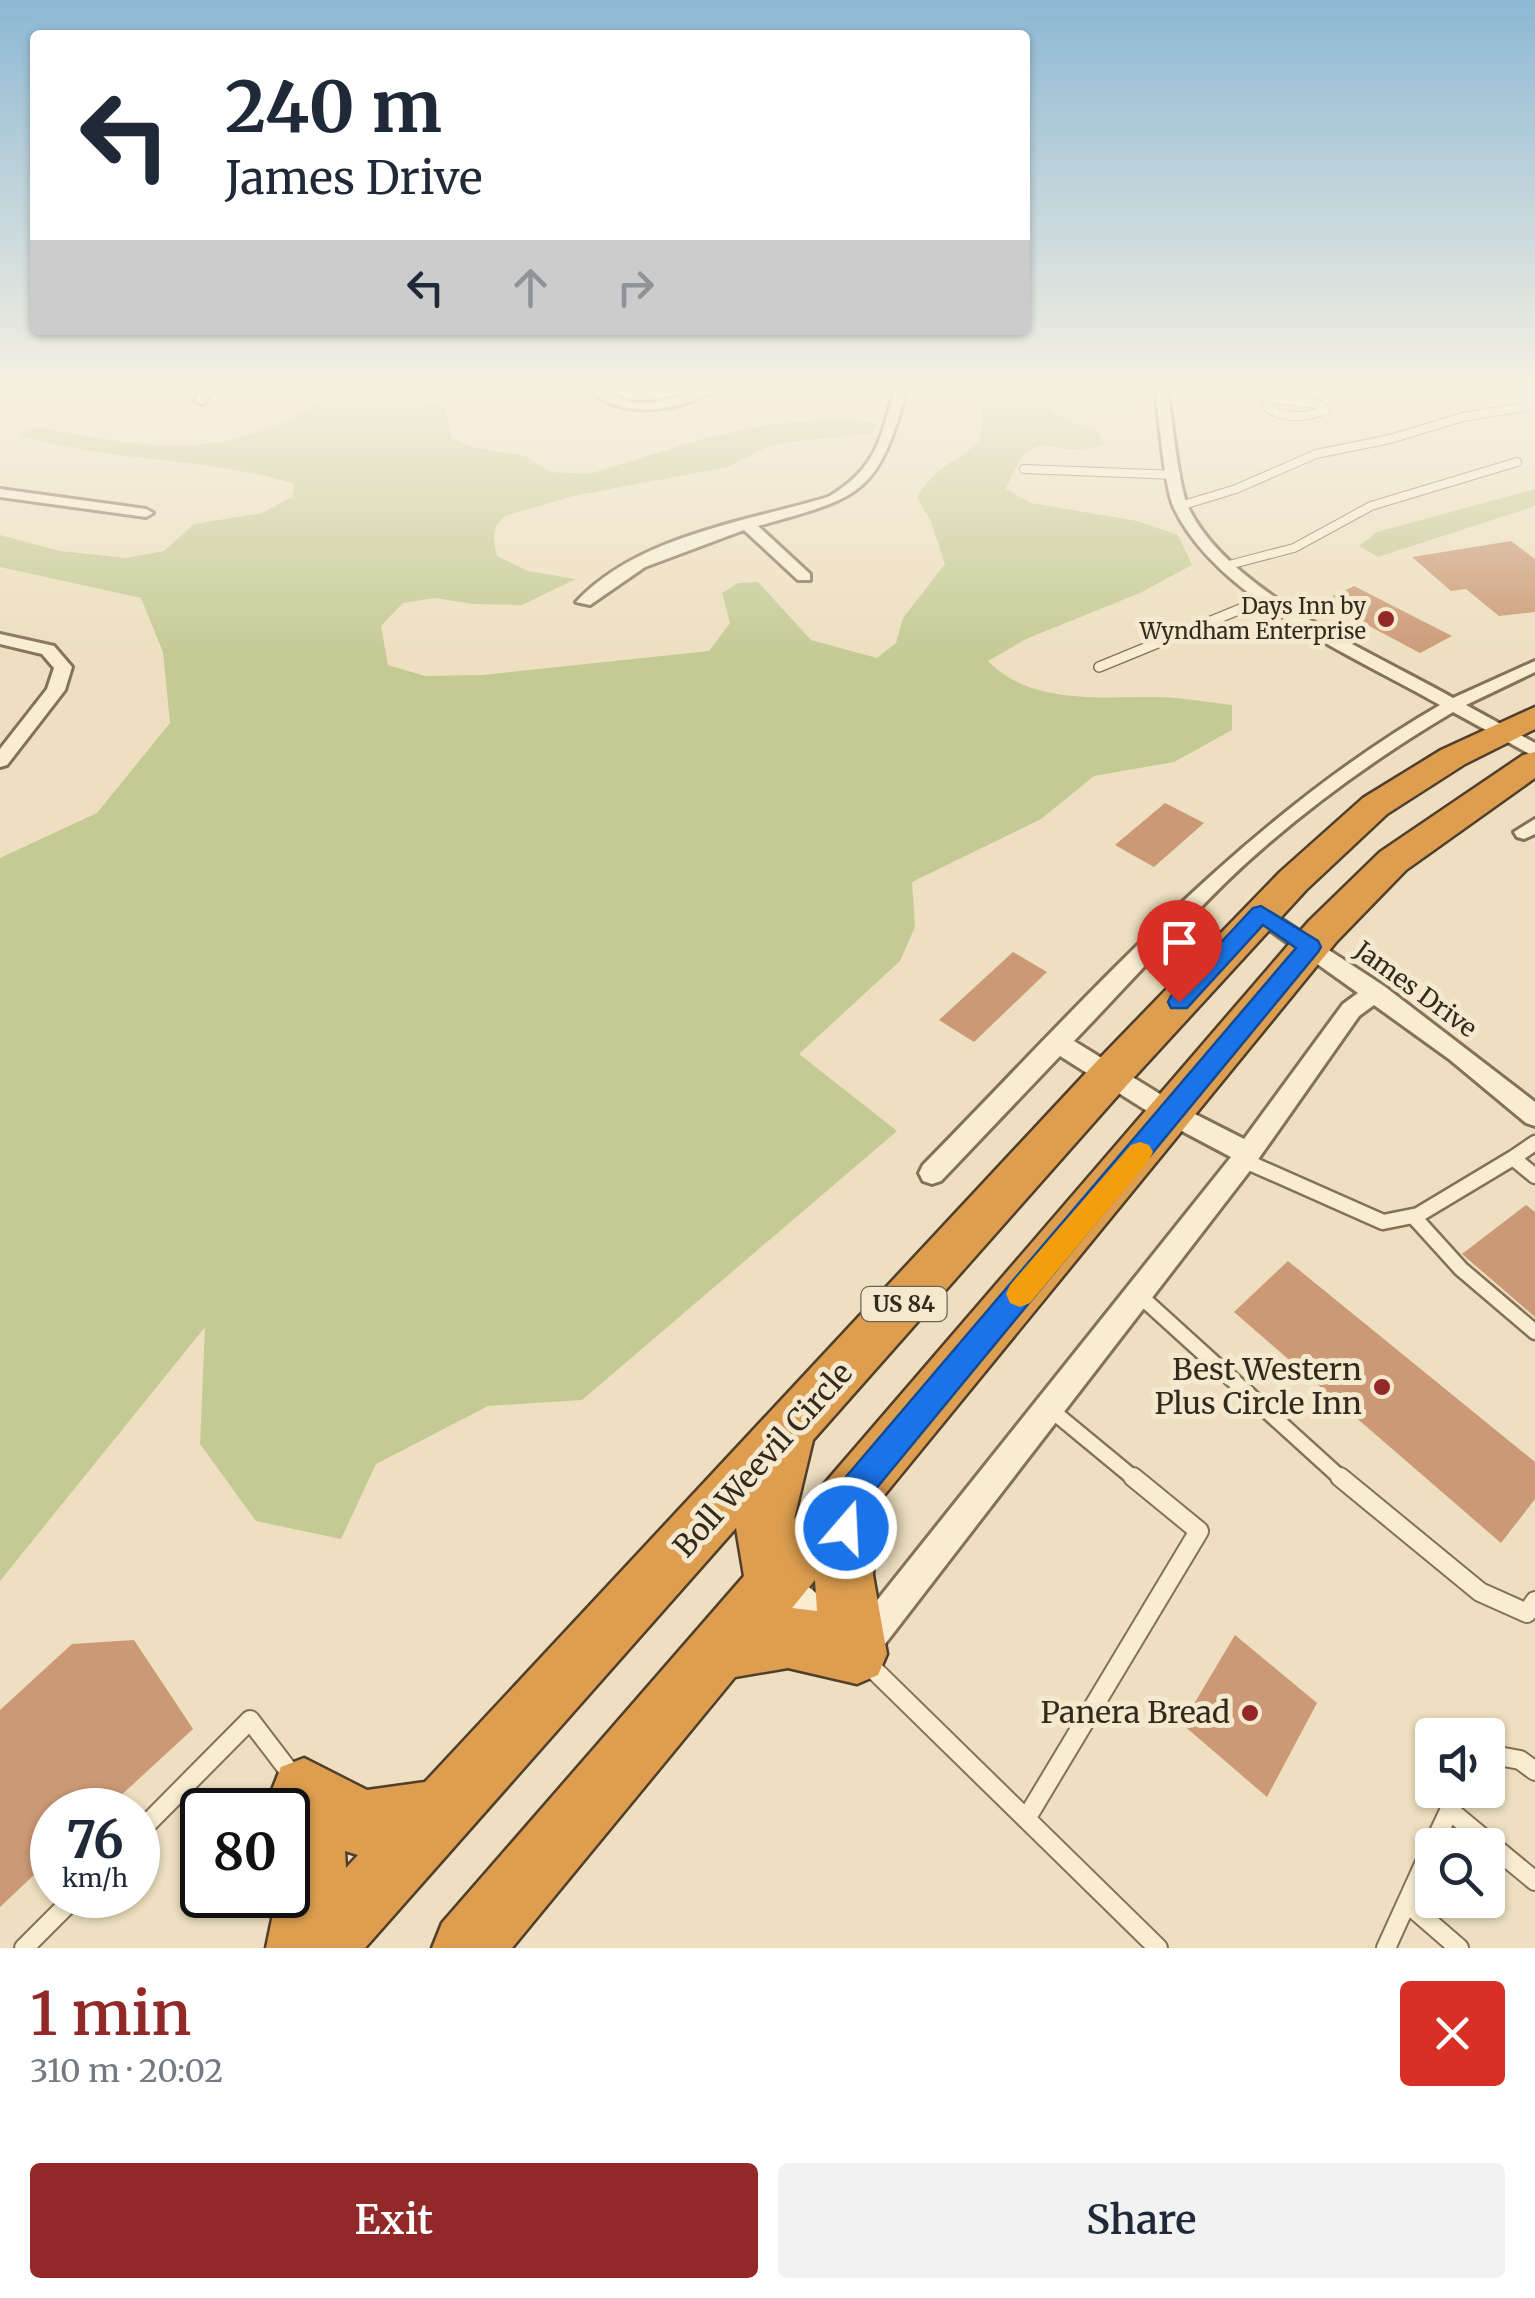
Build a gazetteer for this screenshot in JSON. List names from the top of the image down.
{
  "streets": {
    "highway": ["US 84", "Boll Weevil Circle"],
    "street": ["James Drive"]
  },
  "crossings": [
    ["James Drive", "Boll Weevil Circle"]
  ],
  "places": ["Days Inn by Wyndham Enterprise", "Best Western Plus Circle Inn", "Panera Bread"],
  "page": {
    "turn": ["240 m", "James Drive"],
    "speed": "76 km/h",
    "limit": "80",
    "heading": ["1 min", "310 m · 20:02"],
    "buttons": ["Exit", "Share"]
  }
}
